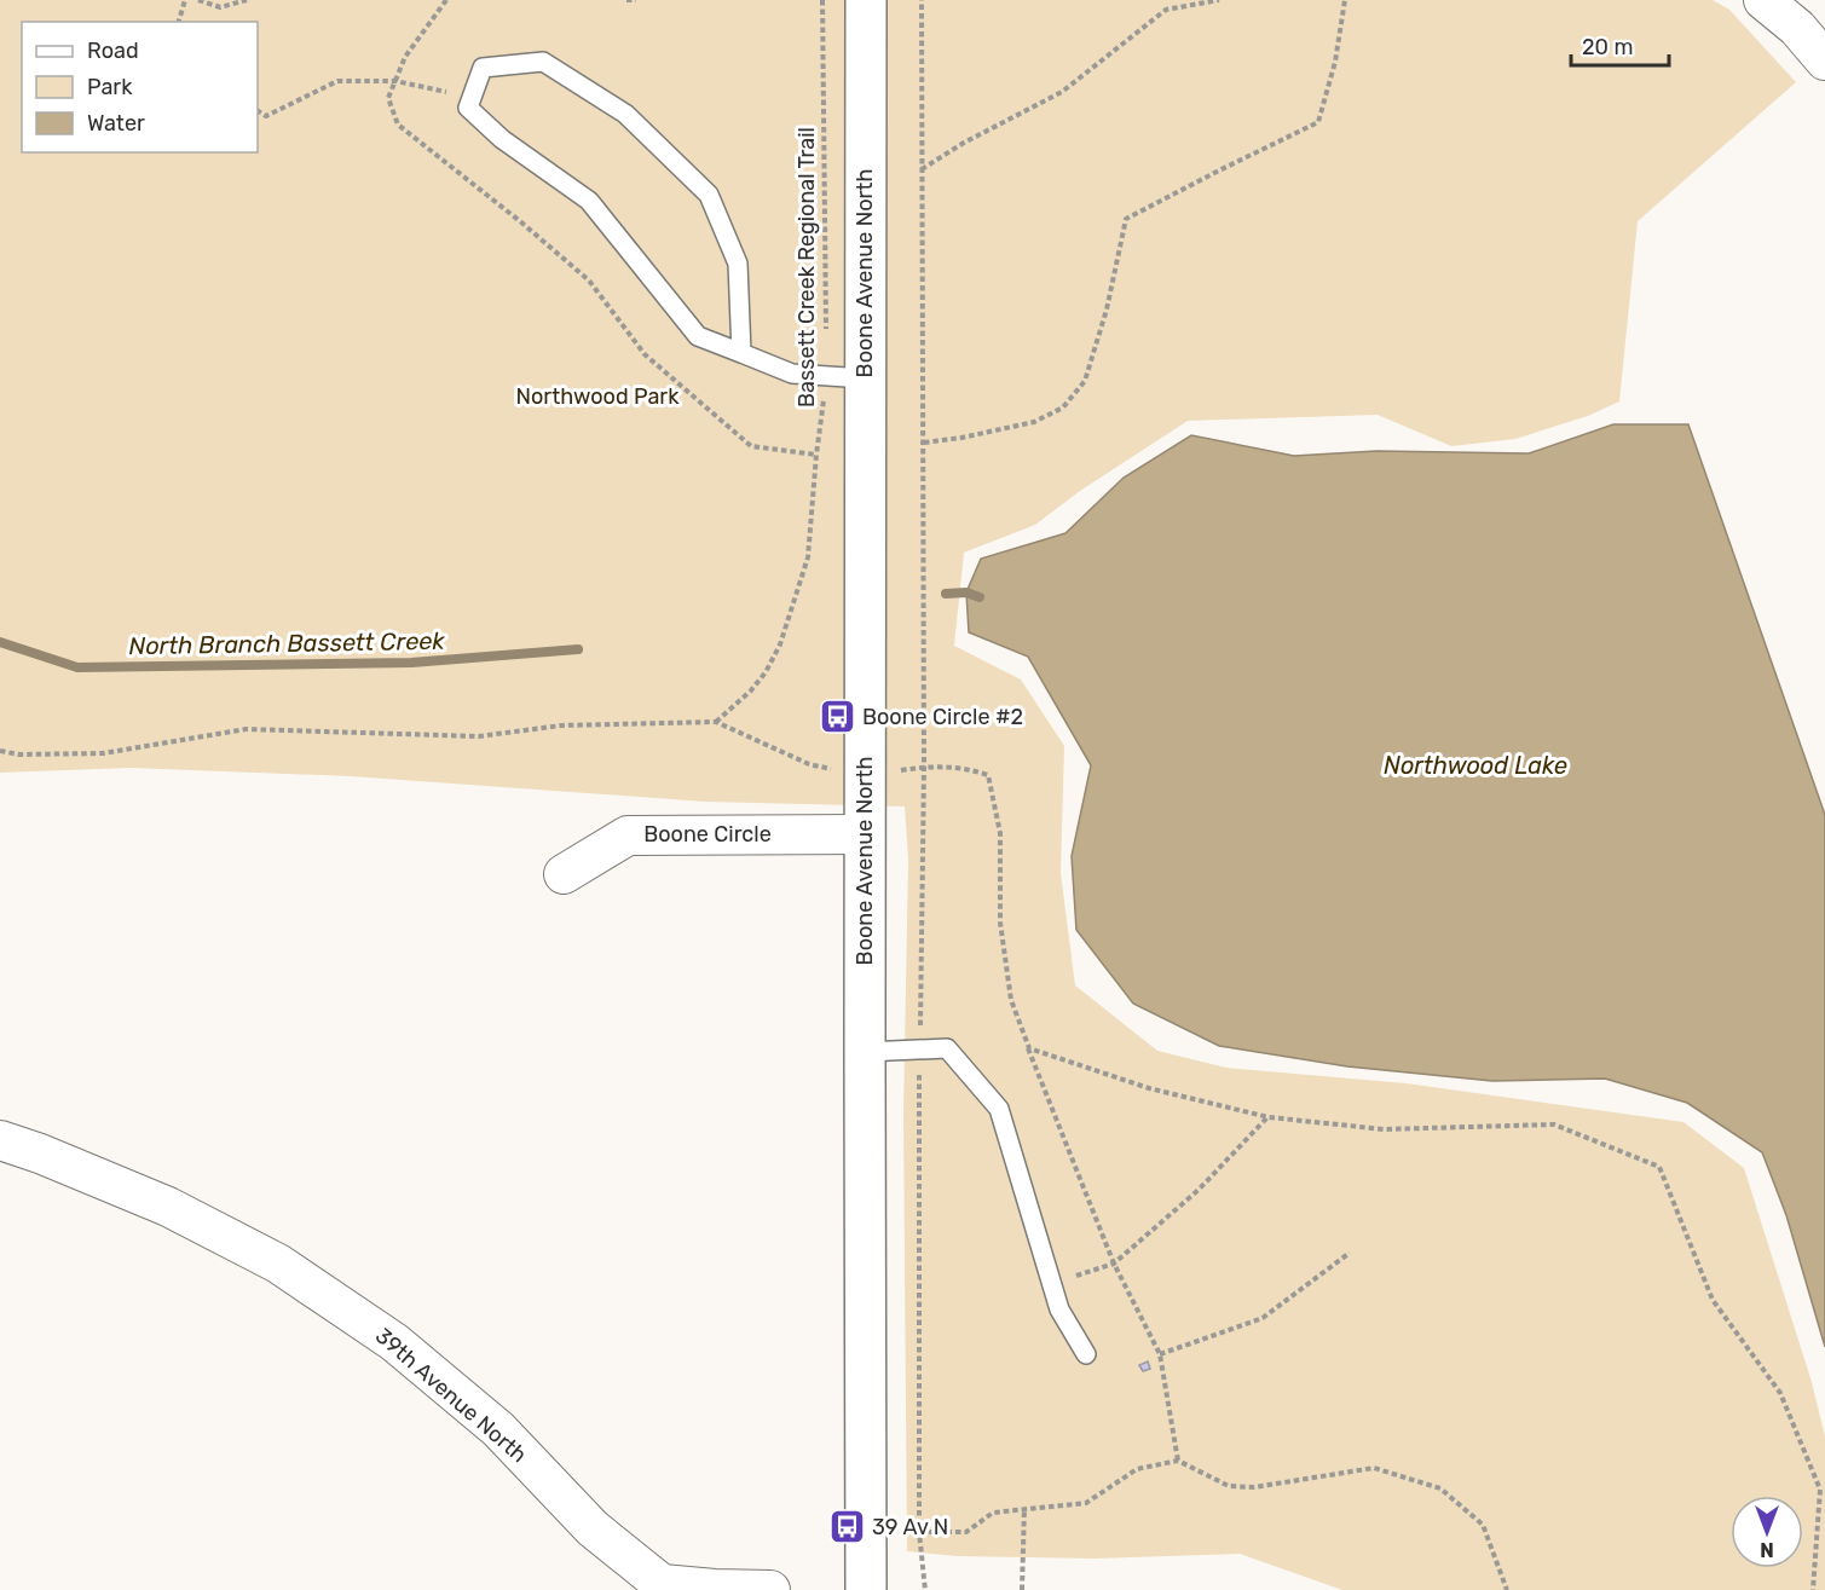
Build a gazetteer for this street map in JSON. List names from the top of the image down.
{
  "streets": {
    "street": ["Boone Avenue North", "Boone Circle", "39th Avenue North"],
    "path": ["Bassett Creek Regional Trail"]
  },
  "crossings": [
    ["Bassett Creek Regional Trail", "Boone Avenue North"],
    ["Boone Avenue North", "Boone Circle"]
  ],
  "water": ["North Branch Bassett Creek", "Northwood Lake"],
  "parks": ["Northwood Park"],
  "places": {
    "bus stop": ["Boone Circle #2", "39 Av N"]
  },
  "legend": ["Road", "Park", "Water"],
  "scale_bar": "20 m",
  "north": "bottom"
}
